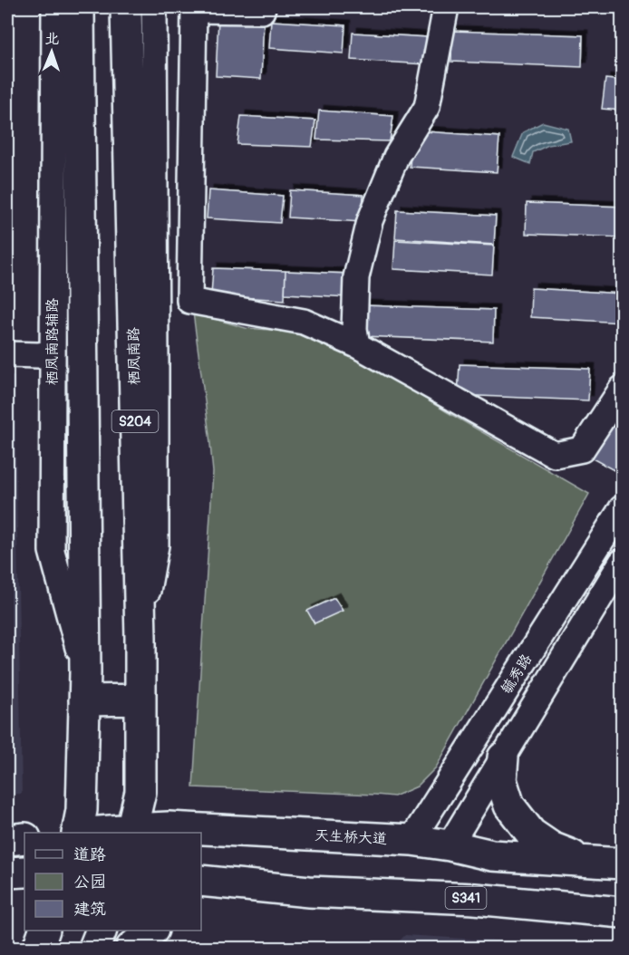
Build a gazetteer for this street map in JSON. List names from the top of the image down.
{
  "streets": {
    "main road": [
      "栖凤南路",
      "S204",
      "天生桥大道",
      "S341"
    ],
    "street": ["栖凤南路辅路", "毓秀路"]
  },
  "crossings": [
    ["栖凤南路", "天生桥大道"],
    ["毓秀路", "天生桥大道"]
  ],
  "legend": ["道路", "公园", "建筑"],
  "north": "top"
}
